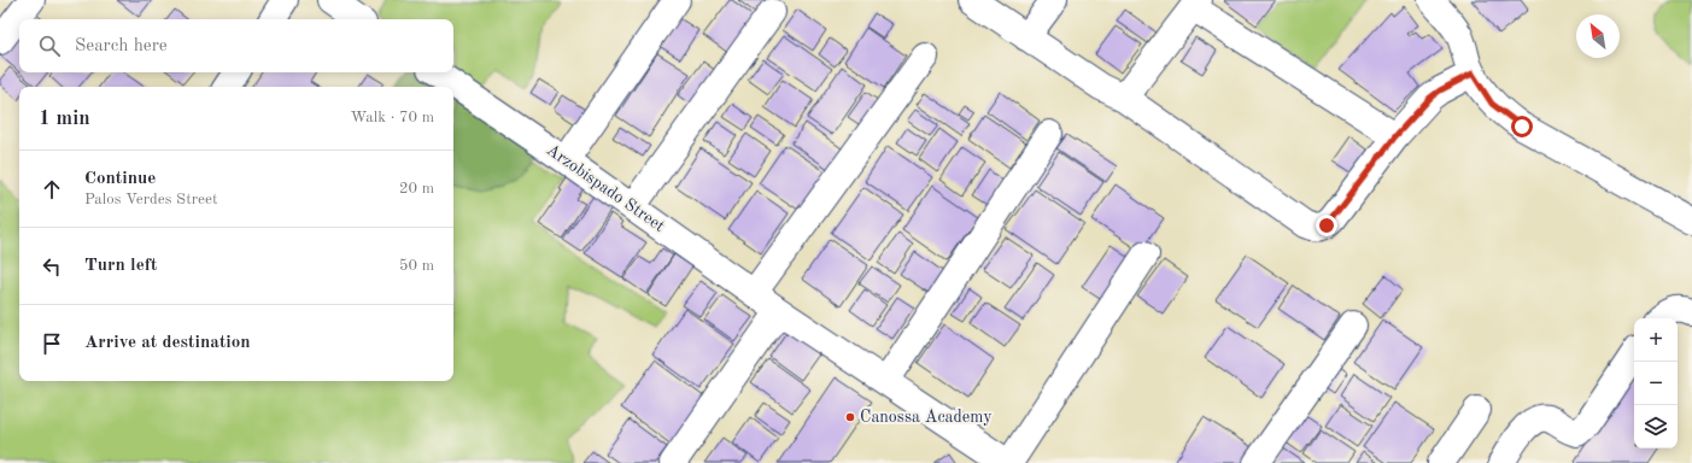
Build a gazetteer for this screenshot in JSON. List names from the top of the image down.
{
  "streets": {
    "street": ["Arzobispado Street"]
  },
  "places": ["Canossa Academy"],
  "north": "top left",
  "page": {
    "search": "Search here",
    "heading": ["1 min", "Walk · 70 m"],
    "list": [
      ["Continue", "Palos Verdes Street", "20 m"],
      ["Turn left", "50 m"],
      "Arrive at destination"
    ],
    "map_buttons": ["+", "−"]
  }
}
